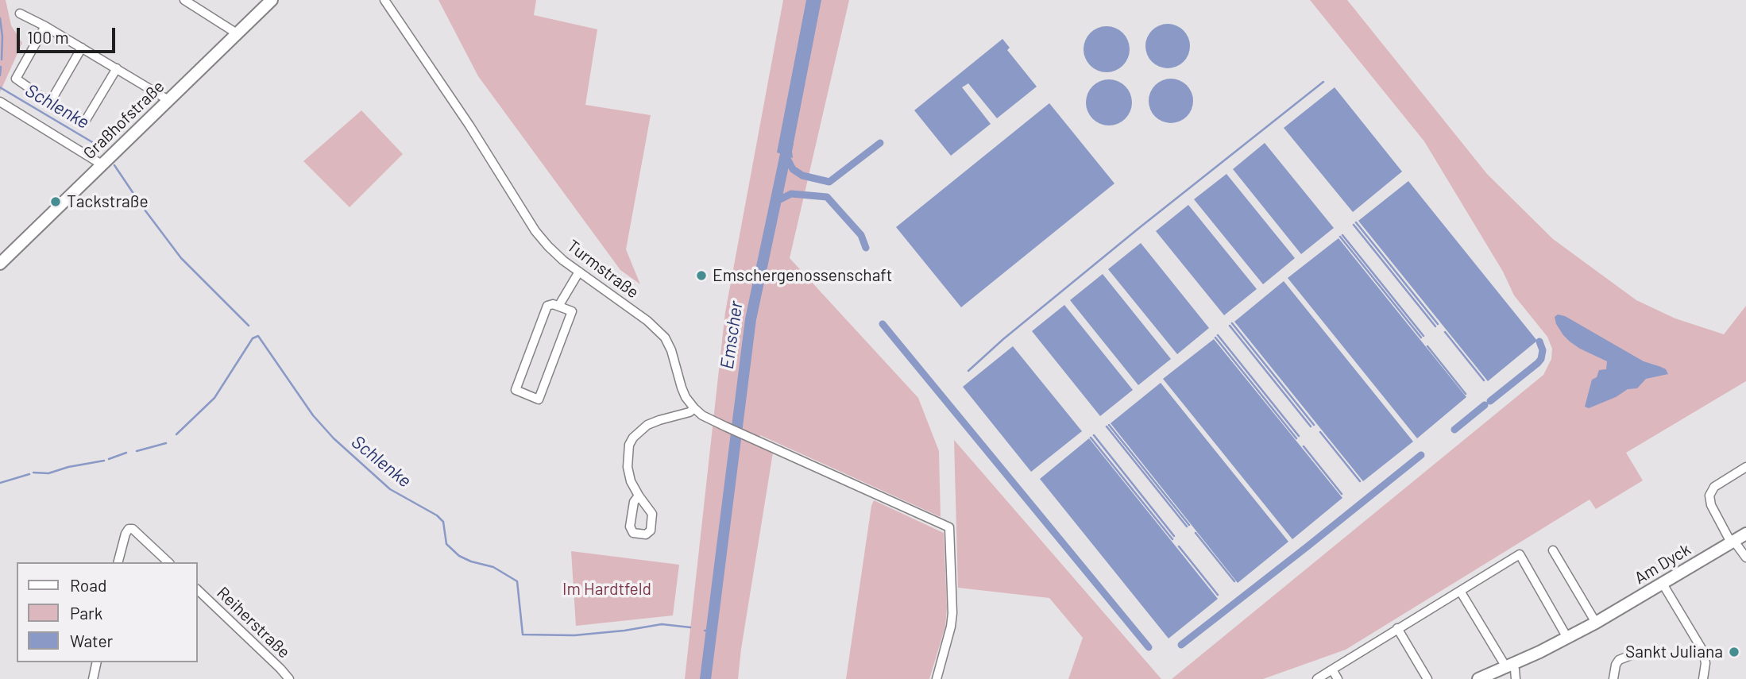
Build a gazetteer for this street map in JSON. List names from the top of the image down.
{
  "streets": {
    "street": [
      "Graßhofstraße",
      "Turmstraße",
      "Am Dyck",
      "Reiherstraße"
    ]
  },
  "water": ["Schlenke", "Emscher"],
  "parks": ["Im Hardtfeld"],
  "places": ["Tackstraße", "Emschergenossenschaft", "Sankt Juliana"],
  "legend": ["Road", "Park", "Water"],
  "scale_bar": "100 m"
}
